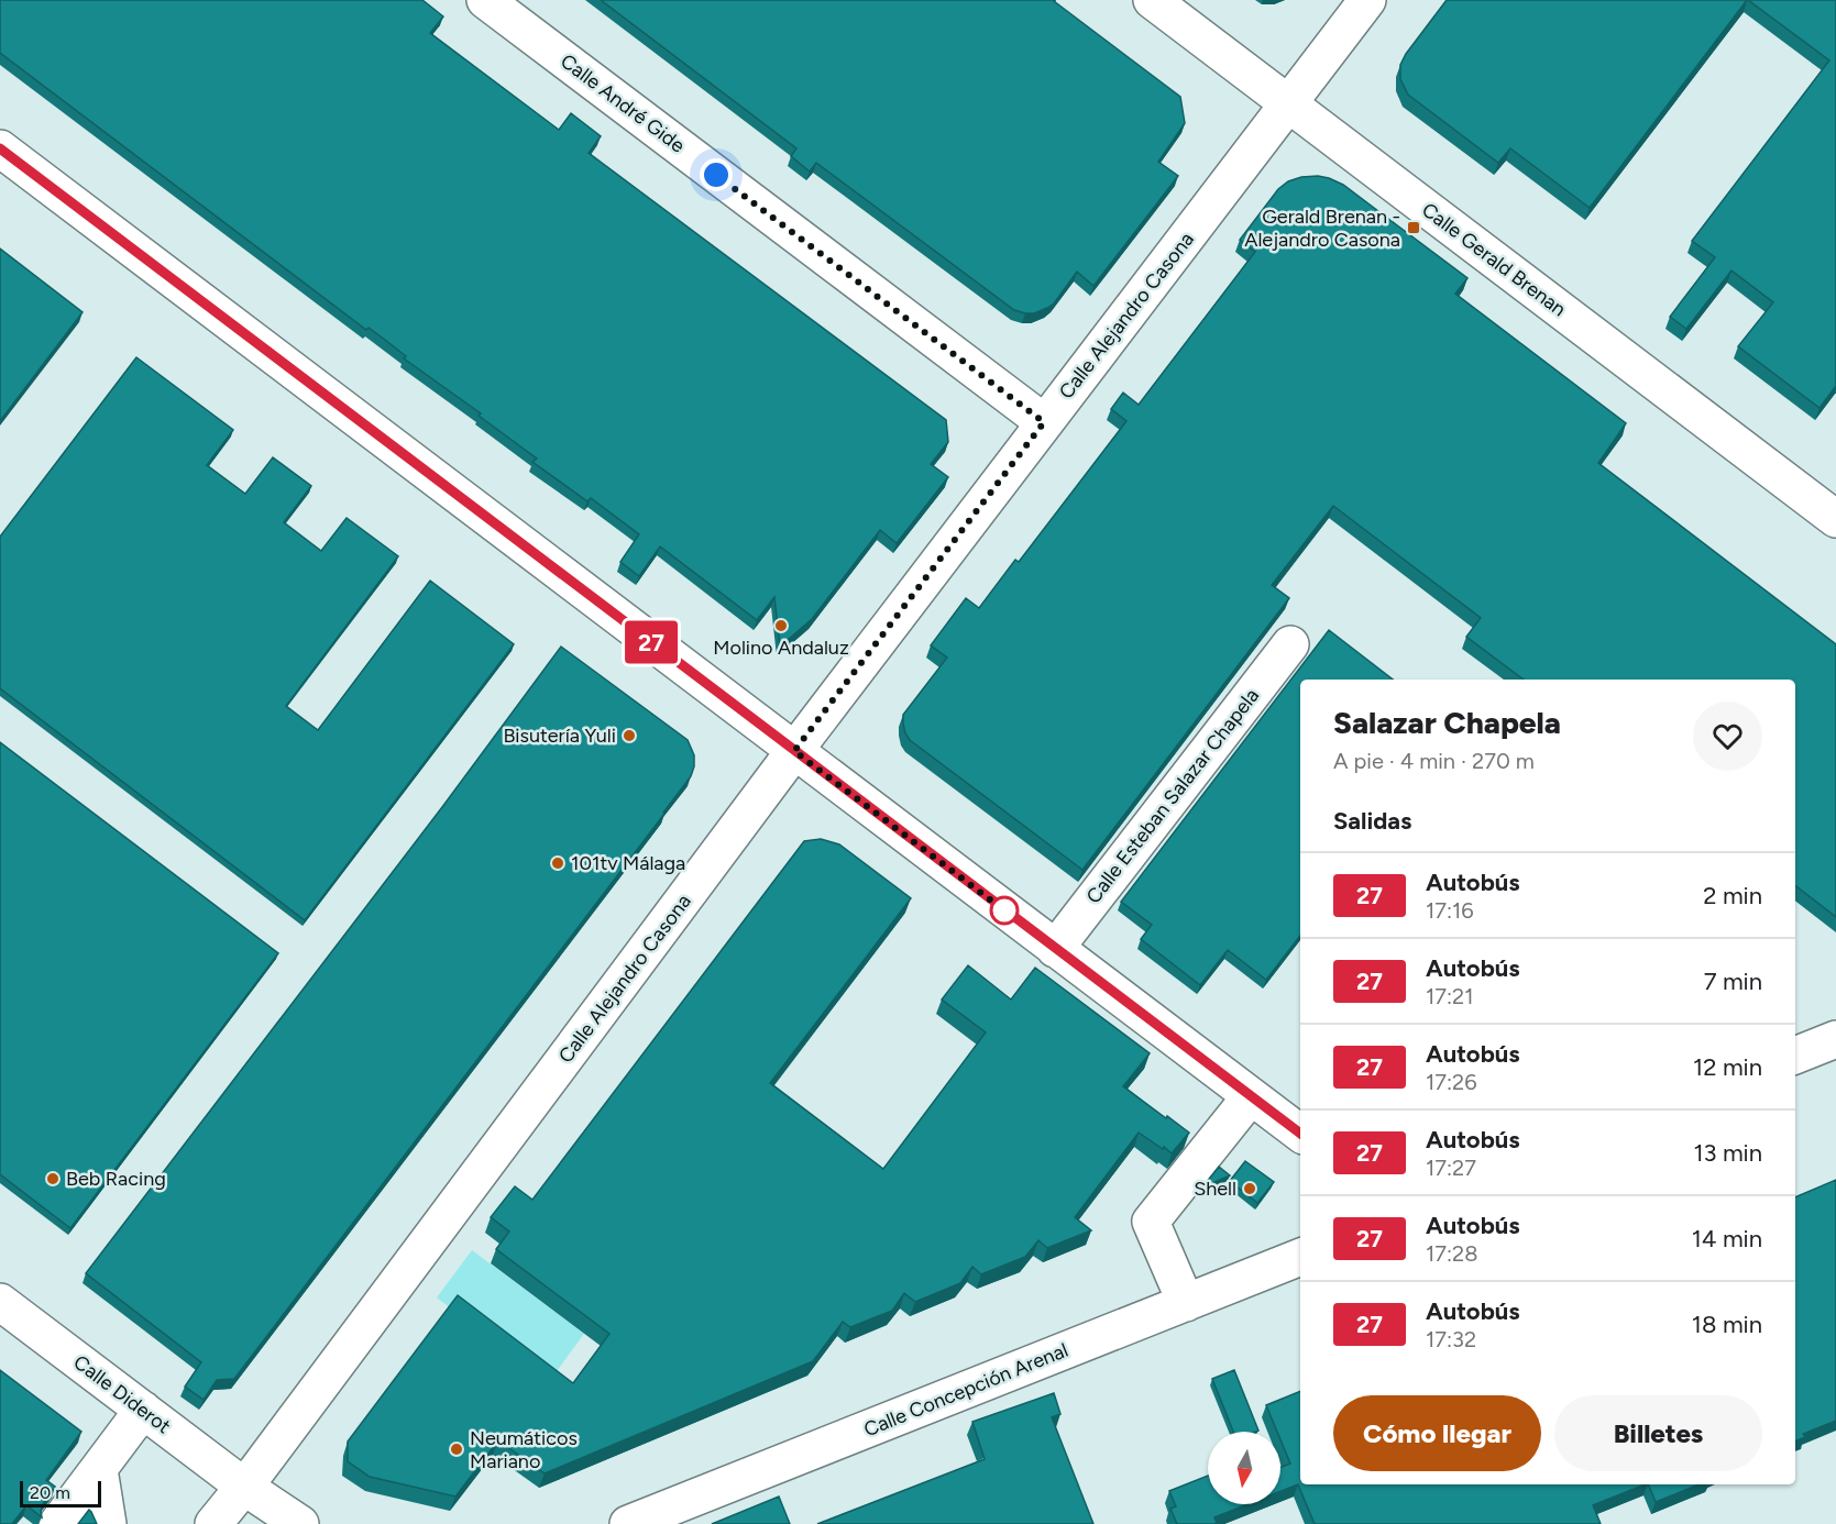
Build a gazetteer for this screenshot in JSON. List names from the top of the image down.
{
  "streets": {
    "street": [
      "Calle André Gide",
      "Calle Gerald Brenan",
      "Calle Alejandro Casona",
      "Calle Esteban Salazar Chapela",
      "Calle Concepción Arenal",
      "Calle Diderot"
    ]
  },
  "crossings": [
    ["Calle André Gide", "Calle Alejandro Casona"],
    ["Calle Gerald Brenan", "Calle Alejandro Casona"],
    ["Calle Alejandro Casona", "Calle Diderot"]
  ],
  "places": {
    "transit": ["Gerald Brenan - Alejandro Casona"],
    "other": [
      "Molino Andaluz",
      "Bisutería Yuli",
      "101tv Málaga",
      "Beb Racing",
      "Shell",
      "Neumáticos Mariano"
    ]
  },
  "lines": ["bus line 27"],
  "scale_bar": "20 m",
  "north": "bottom",
  "page": {
    "on_map": "27",
    "heading": [
      ["Salazar Chapela", "A pie · 4 min · 270 m"],
      "Salidas"
    ],
    "list": [
      {
        "mark": "27",
        "name": "Autobús",
        "note": "17:16",
        "value": "2 min"
      },
      {
        "mark": "27",
        "name": "Autobús",
        "note": "17:21",
        "value": "7 min"
      },
      {
        "mark": "27",
        "name": "Autobús",
        "note": "17:26",
        "value": "12 min"
      },
      {
        "mark": "27",
        "name": "Autobús",
        "note": "17:27",
        "value": "13 min"
      },
      {
        "mark": "27",
        "name": "Autobús",
        "note": "17:28",
        "value": "14 min"
      },
      {
        "mark": "27",
        "name": "Autobús",
        "note": "17:32",
        "value": "18 min"
      }
    ],
    "buttons": ["Cómo llegar", "Billetes"],
    "scale": "20 m"
  }
}
